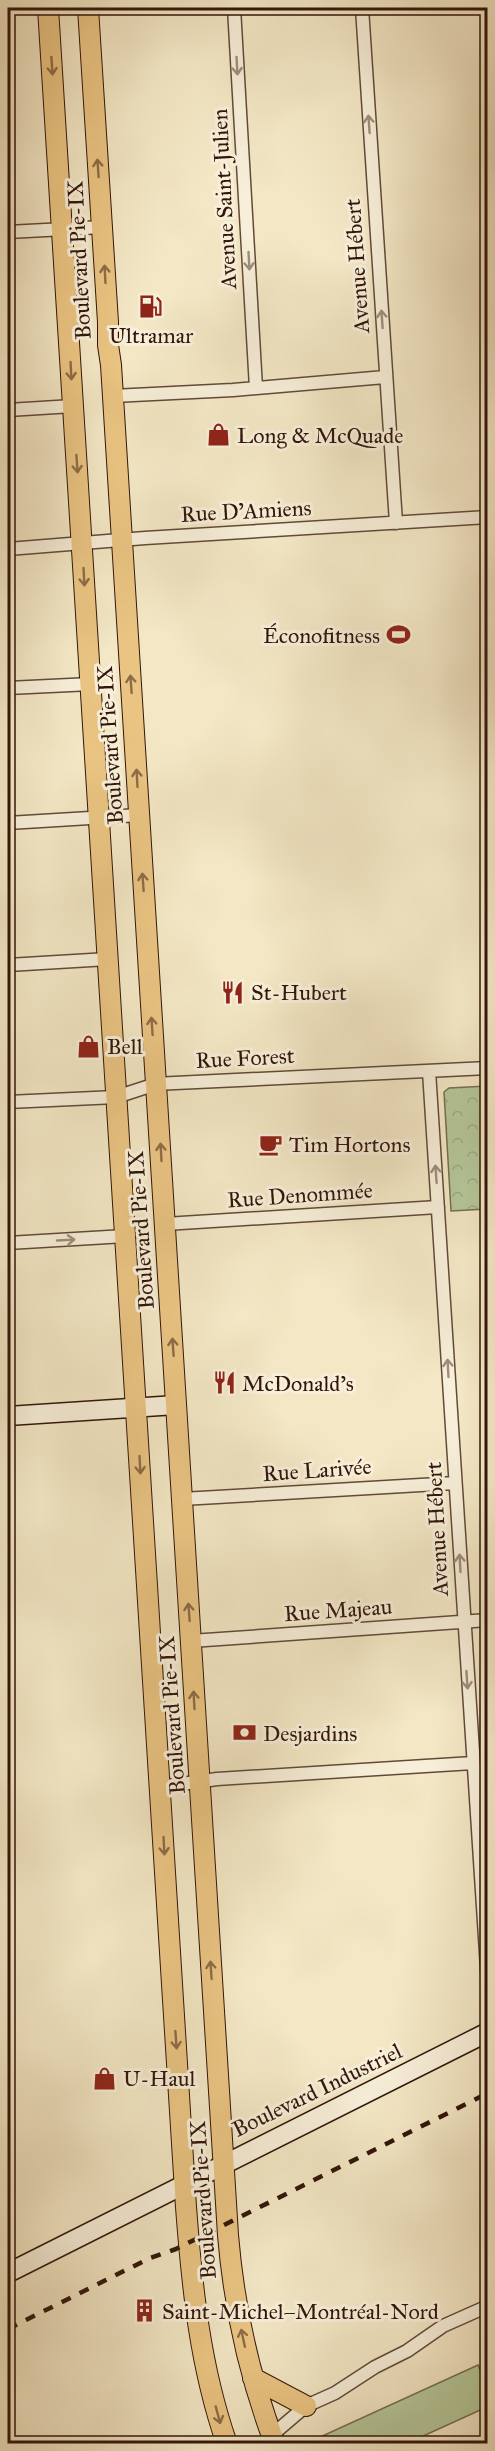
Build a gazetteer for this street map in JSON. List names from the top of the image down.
{
  "streets": {
    "main road": ["Boulevard Pie-IX"],
    "street": [
      "Avenue Saint-Julien",
      "Avenue Hébert",
      "Rue D'Amiens",
      "Rue Forest",
      "Rue Denommée",
      "Rue Larivée",
      "Rue Majeau",
      "Boulevard Industriel"
    ]
  },
  "crossings": [
    ["Boulevard Pie-IX", "Rue D'Amiens"],
    ["Boulevard Pie-IX", "Rue Forest"],
    ["Boulevard Pie-IX", "Rue Denommée"],
    ["Boulevard Pie-IX", "Rue Larivée"],
    ["Boulevard Pie-IX", "Rue Majeau"],
    ["Boulevard Pie-IX", "Boulevard Industriel"],
    ["Avenue Hébert", "Rue D'Amiens"],
    ["Avenue Hébert", "Rue Forest"],
    ["Avenue Hébert", "Rue Denommée"],
    ["Avenue Hébert", "Rue Larivée"],
    ["Avenue Hébert", "Rue Majeau"]
  ],
  "one_way": ["Avenue Saint-Julien"],
  "places": {
    "fuel station": ["Ultramar"],
    "shop": ["Long & McQuade", "Bell", "U-Haul"],
    "sports": ["Éconofitness"],
    "restaurant": ["St-Hubert", "McDonald's"],
    "cafe": ["Tim Hortons"],
    "bank": ["Desjardins"],
    "building": ["Saint-Michel–Montréal-Nord"]
  }
}
